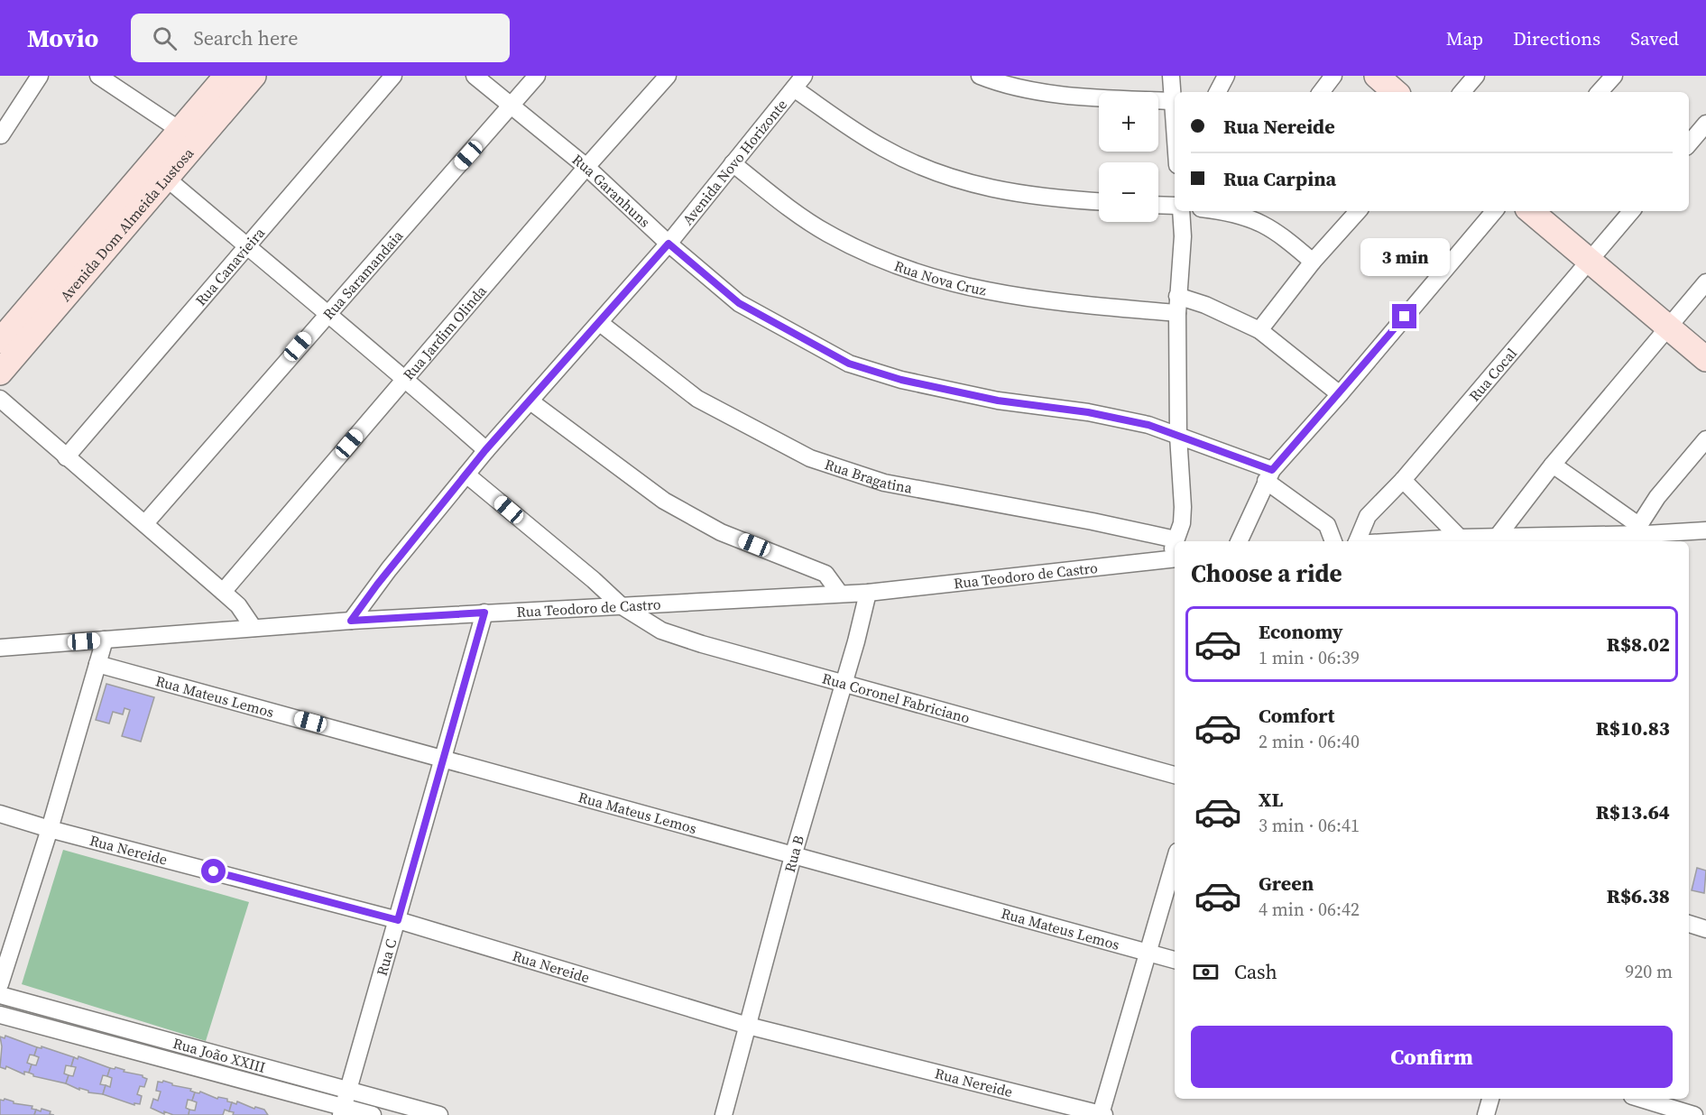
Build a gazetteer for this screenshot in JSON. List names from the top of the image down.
{
  "streets": {
    "street": [
      "Avenida Novo Horizonte",
      "Rua Garanhuns",
      "Avenida Dom Almeida Lustosa",
      "Rua Canavieira",
      "Rua Saramandaia",
      "Rua Nova Cruz",
      "Rua Jardim Olinda",
      "Rua Cocal",
      "Rua Bragatina",
      "Rua Teodoro de Castro",
      "Rua Mateus Lemos",
      "Rua Coronel Fabriciano",
      "Rua Nereide",
      "Rua B",
      "Rua C",
      "Rua João XXIII"
    ]
  },
  "crossings": [
    ["Avenida Novo Horizonte", "Rua Garanhuns"],
    ["Avenida Novo Horizonte", "Rua Nova Cruz"],
    ["Avenida Novo Horizonte", "Rua Bragatina"],
    ["Avenida Novo Horizonte", "Rua Teodoro de Castro"],
    ["Avenida Novo Horizonte", "Rua Coronel Fabriciano"],
    ["Rua Garanhuns", "Rua Saramandaia"],
    ["Rua Garanhuns", "Rua Jardim Olinda"],
    ["Rua Teodoro de Castro", "Rua Coronel Fabriciano"],
    ["Rua Teodoro de Castro", "Rua B"],
    ["Rua Teodoro de Castro", "Rua C"],
    ["Rua Mateus Lemos", "Rua B"],
    ["Rua Mateus Lemos", "Rua C"],
    ["Rua Coronel Fabriciano", "Rua B"],
    ["Rua Nereide", "Rua B"],
    ["Rua Nereide", "Rua C"],
    ["Rua C", "Rua João XXIII"]
  ],
  "page": {
    "header": "Movio",
    "search": "Search here",
    "nav": ["Map", "Directions", "Saved"],
    "map_buttons": ["+", "−"],
    "banner": ["Rua Nereide", "Rua Carpina"],
    "bubble": "3 min",
    "heading": "Choose a ride",
    "list": [
      {
        "name": "Economy",
        "note": "1 min · 06:39",
        "value": "R$8.02"
      },
      {
        "name": "Comfort",
        "note": "2 min · 06:40",
        "value": "R$10.83"
      },
      {
        "name": "XL",
        "note": "3 min · 06:41",
        "value": "R$13.64"
      },
      {
        "name": "Green",
        "note": "4 min · 06:42",
        "value": "R$6.38"
      }
    ],
    "pay": ["Cash", "920 m"],
    "buttons": "Confirm"
  }
}
